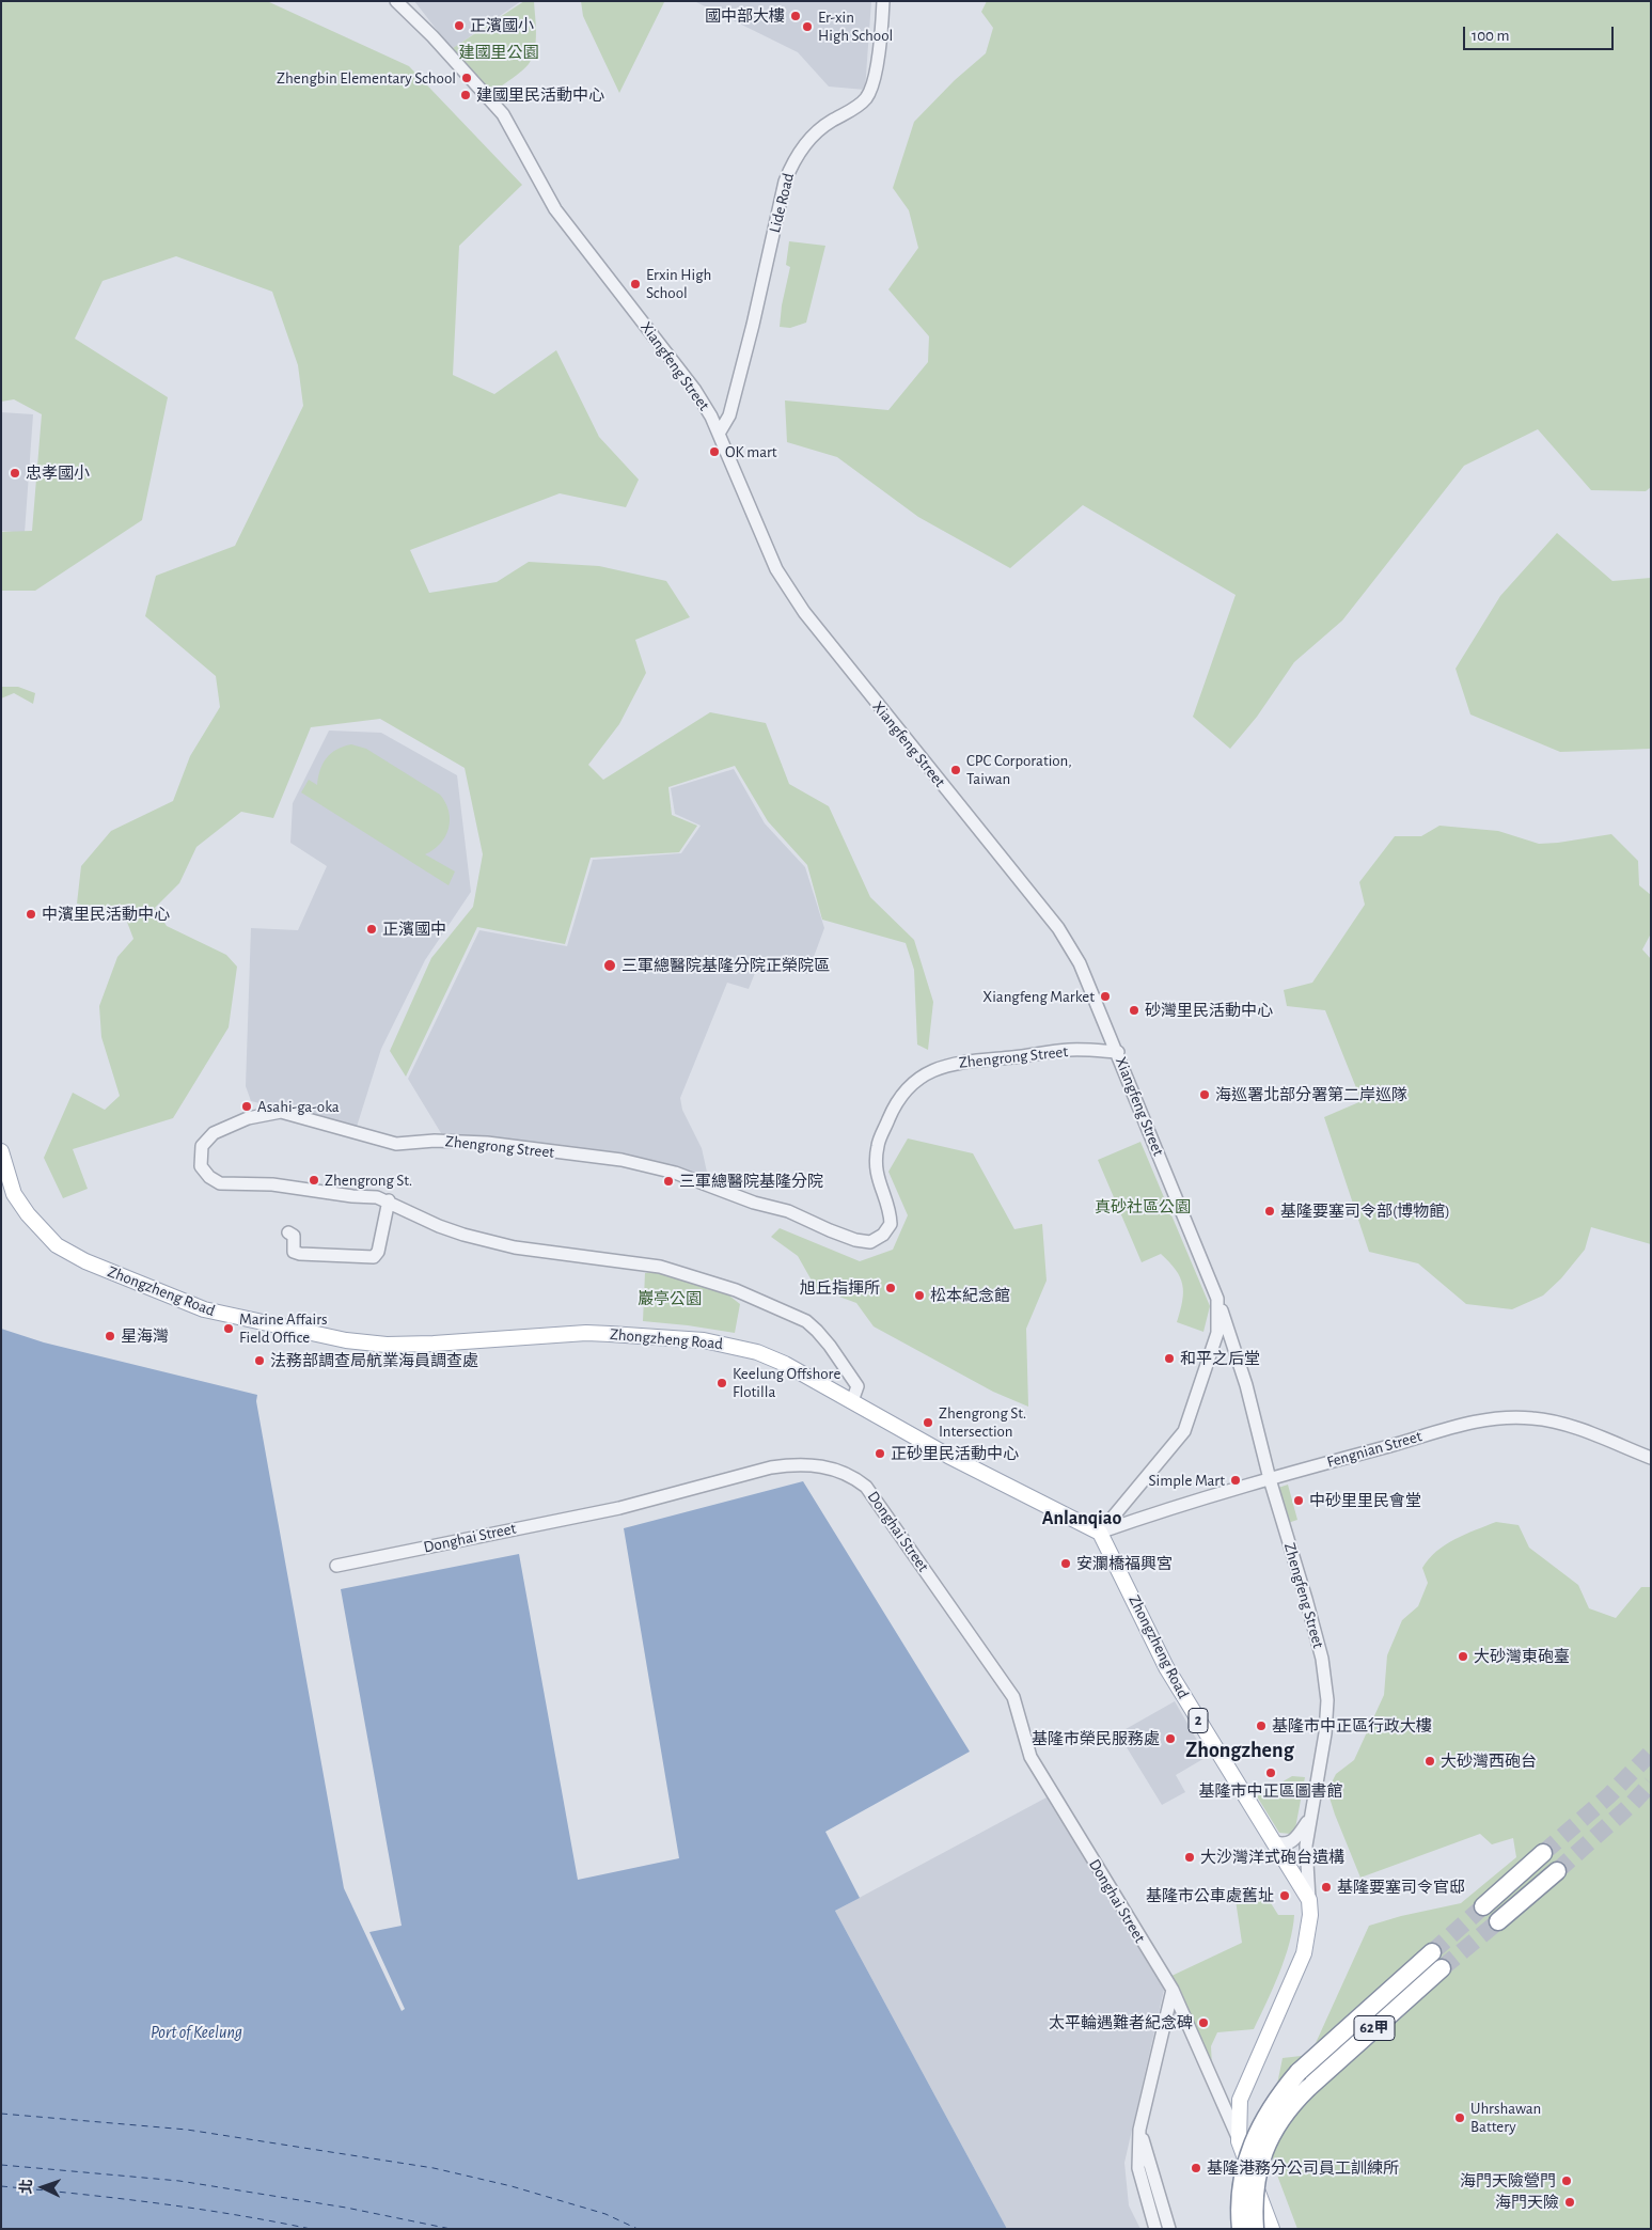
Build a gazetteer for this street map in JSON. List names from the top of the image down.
{
  "streets": {
    "highway": ["62甲"],
    "main road": ["Zhongzheng Road", "2"],
    "street": [
      "Lide Road",
      "Xiangfeng Street",
      "Zhengrong Street",
      "Fengnian Street",
      "Donghai Street",
      "Zhengfeng Street"
    ]
  },
  "crossings": [
    ["Lide Road", "Xiangfeng Street"],
    ["Xiangfeng Street", "Zhengrong Street"],
    ["Xiangfeng Street", "Zhongzheng Road"],
    ["Xiangfeng Street", "Fengnian Street"],
    ["Xiangfeng Street", "Zhengfeng Street"],
    ["Zhengrong Street", "Zhongzheng Road"],
    ["Zhongzheng Road", "Fengnian Street"],
    ["Zhongzheng Road", "Zhengfeng Street"],
    ["Fengnian Street", "Zhengfeng Street"]
  ],
  "districts": ["Anlanqiao", "Zhongzheng"],
  "water": ["Port of Keelung"],
  "parks": ["建國里公園", "真砂社區公園", "巖亭公園"],
  "places": [
    "國中部大樓",
    "正濱國小",
    "Er-xin High School",
    "Zhengbin Elementary School",
    "建國里民活動中心",
    "Erxin High School",
    "OK mart",
    "忠孝國小",
    "CPC Corporation, Taiwan",
    "中濱里民活動中心",
    "正濱國中",
    "三軍總醫院基隆分院正榮院區",
    "Xiangfeng Market",
    "砂灣里民活動中心",
    "海巡署北部分署第二岸巡隊",
    "Asahi-ga-oka",
    "Zhengrong St.",
    "三軍總醫院基隆分院",
    "基隆要塞司令部(博物館)",
    "旭丘指揮所",
    "松本紀念館",
    "Marine Affairs Field Office",
    "星海灣",
    "和平之后堂",
    "法務部調查局航業海員調查處",
    "Keelung Offshore Flotilla",
    "Zhengrong St. Intersection",
    "正砂里民活動中心",
    "Simple Mart",
    "中砂里里民會堂",
    "安瀾橋福興宮",
    "大砂灣東砲臺",
    "基隆市中正區行政大樓",
    "基隆市榮民服務處",
    "大砂灣西砲台",
    "基隆市中正區圖書館",
    "大沙灣洋式砲台遺構",
    "基隆要塞司令官邸",
    "基隆市公車處舊址",
    "太平輪遇難者紀念碑",
    "Uhrshawan Battery",
    "基隆港務分公司員工訓練所",
    "海門天險營門",
    "海門天險"
  ],
  "scale_bar": "100 m",
  "north": "left"
}
